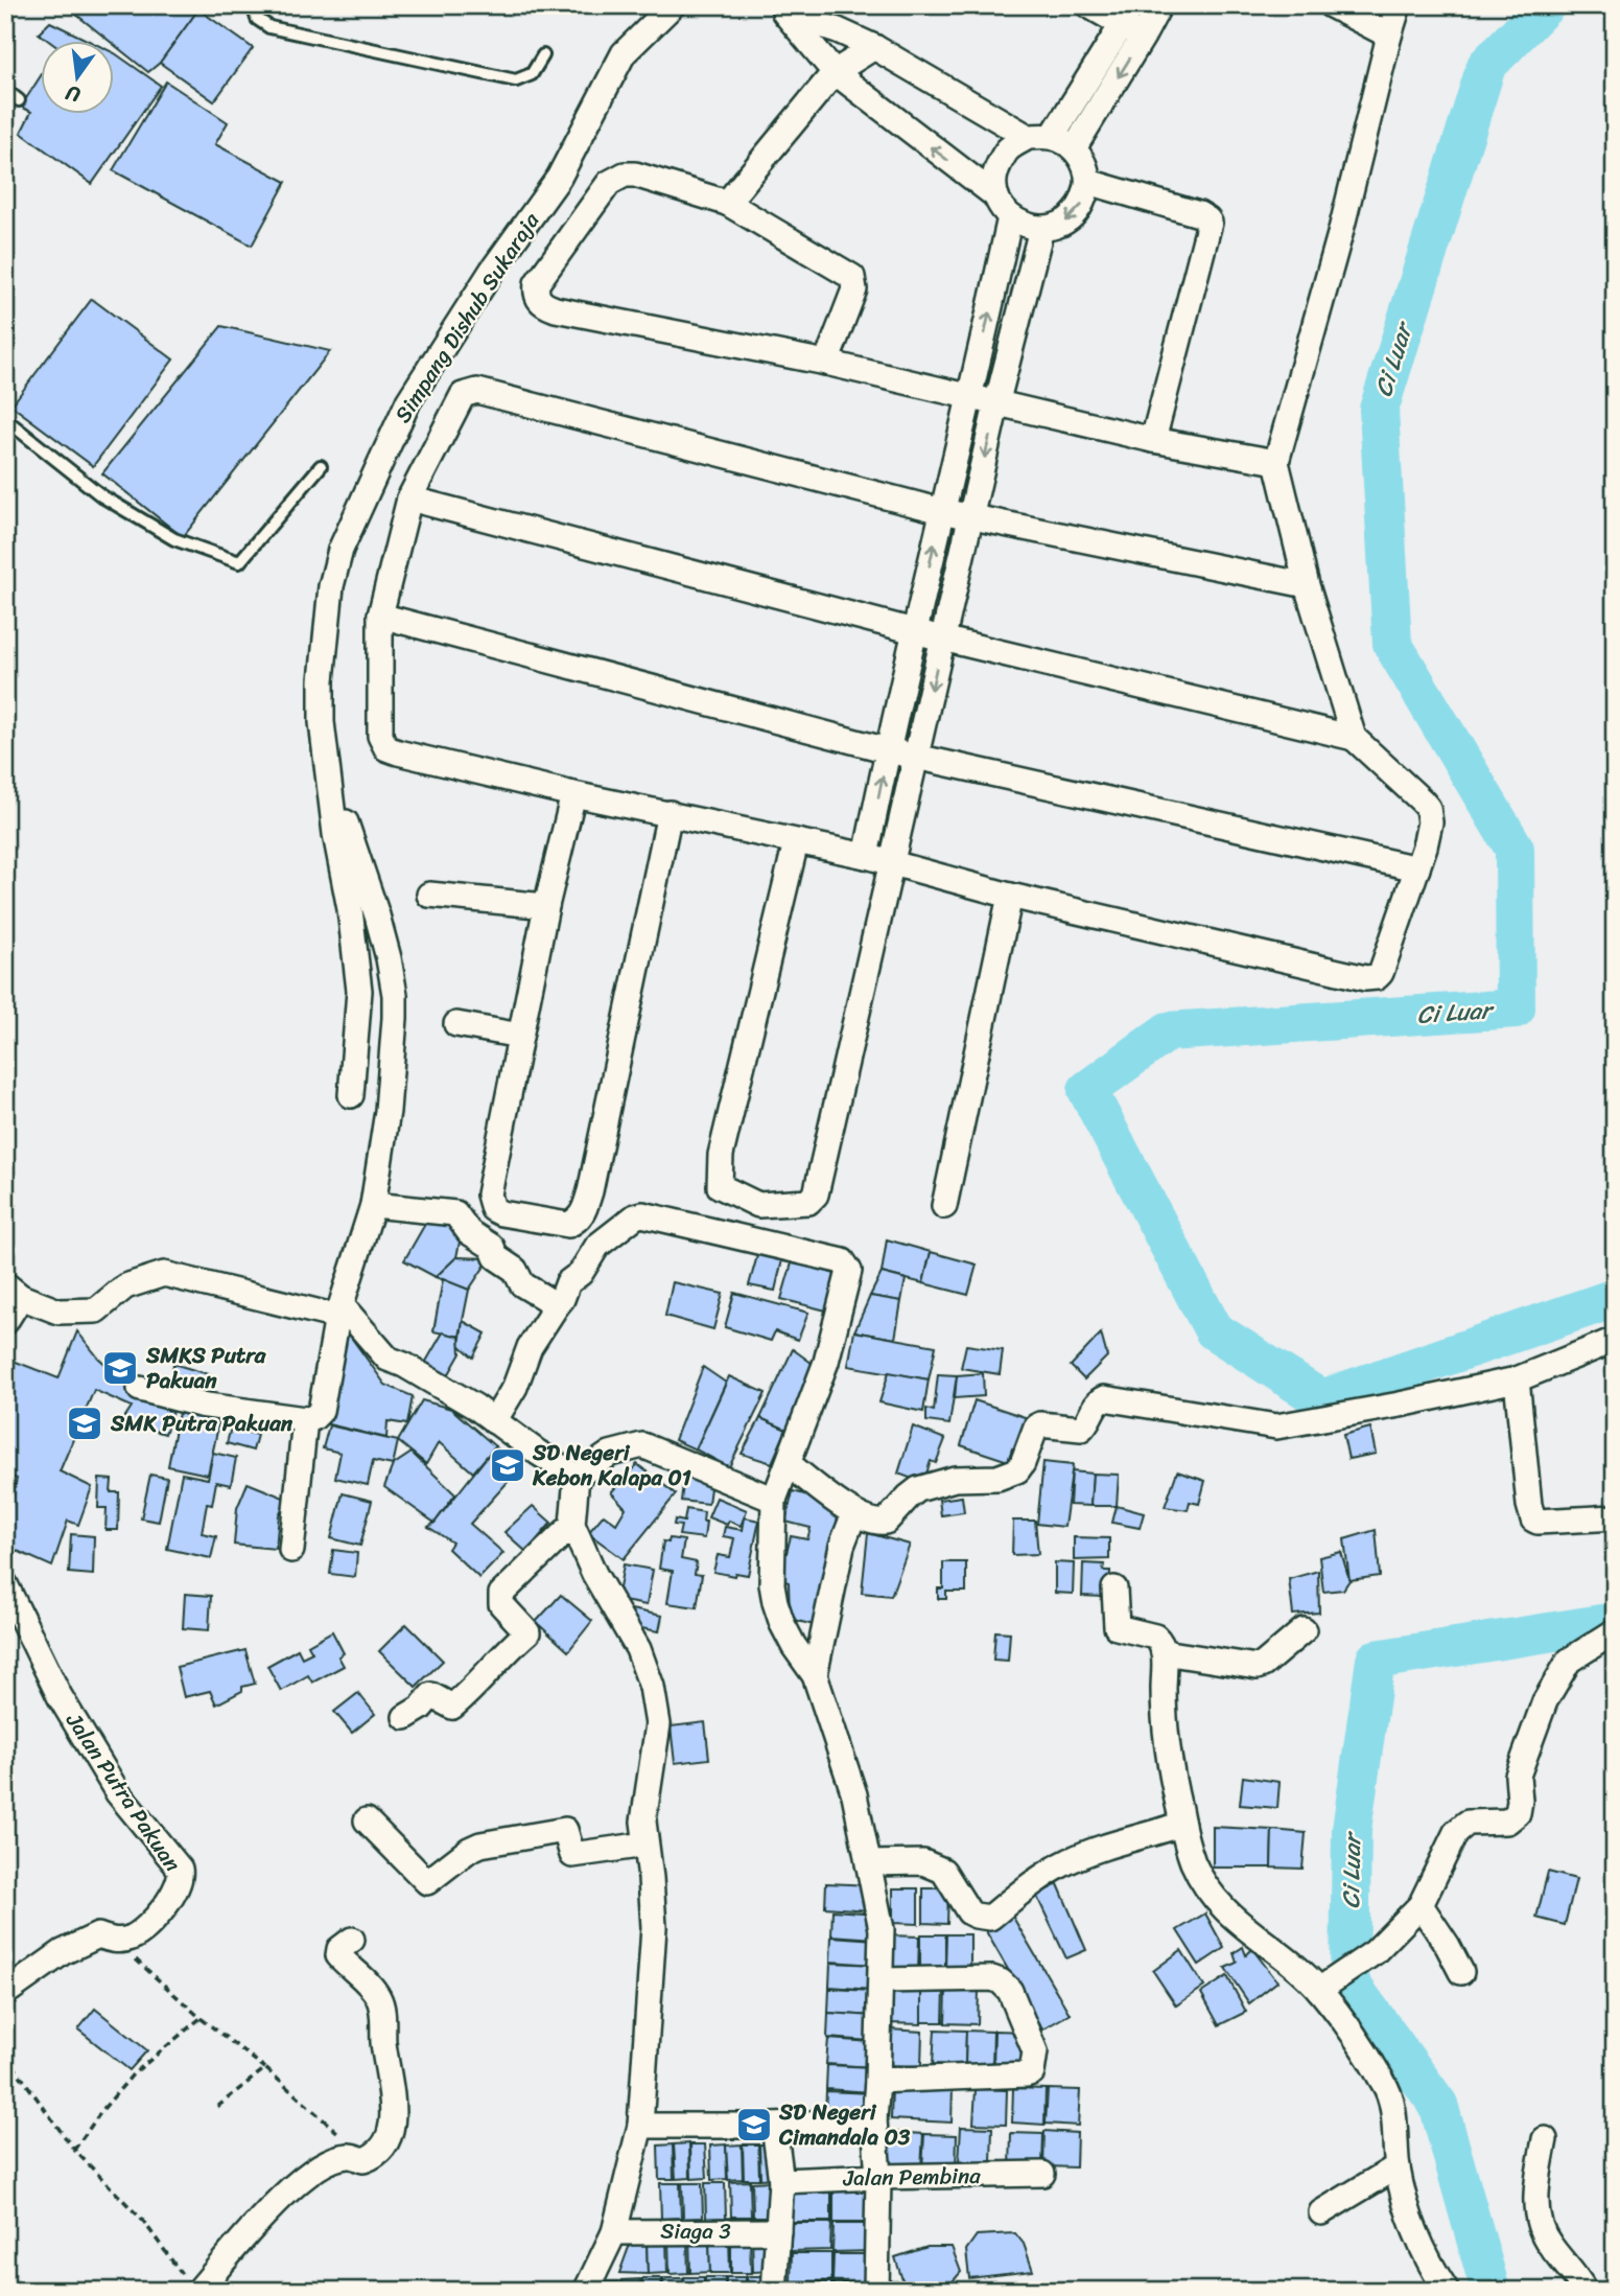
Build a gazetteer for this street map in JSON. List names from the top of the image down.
{
  "streets": {
    "street": [
      "Simpang Dishub Sukaraja",
      "Jalan Putra Pakuan",
      "Jalan Pembina",
      "Siaga 3"
    ]
  },
  "water": ["Ci Luar"],
  "places": {
    "school or university": [
      "SMKS Putra Pakuan",
      "SMK Putra Pakuan",
      "SD Negeri Kebon Kalapa 01",
      "SD Negeri Cimandala 03"
    ]
  },
  "north": "bottom"
}
